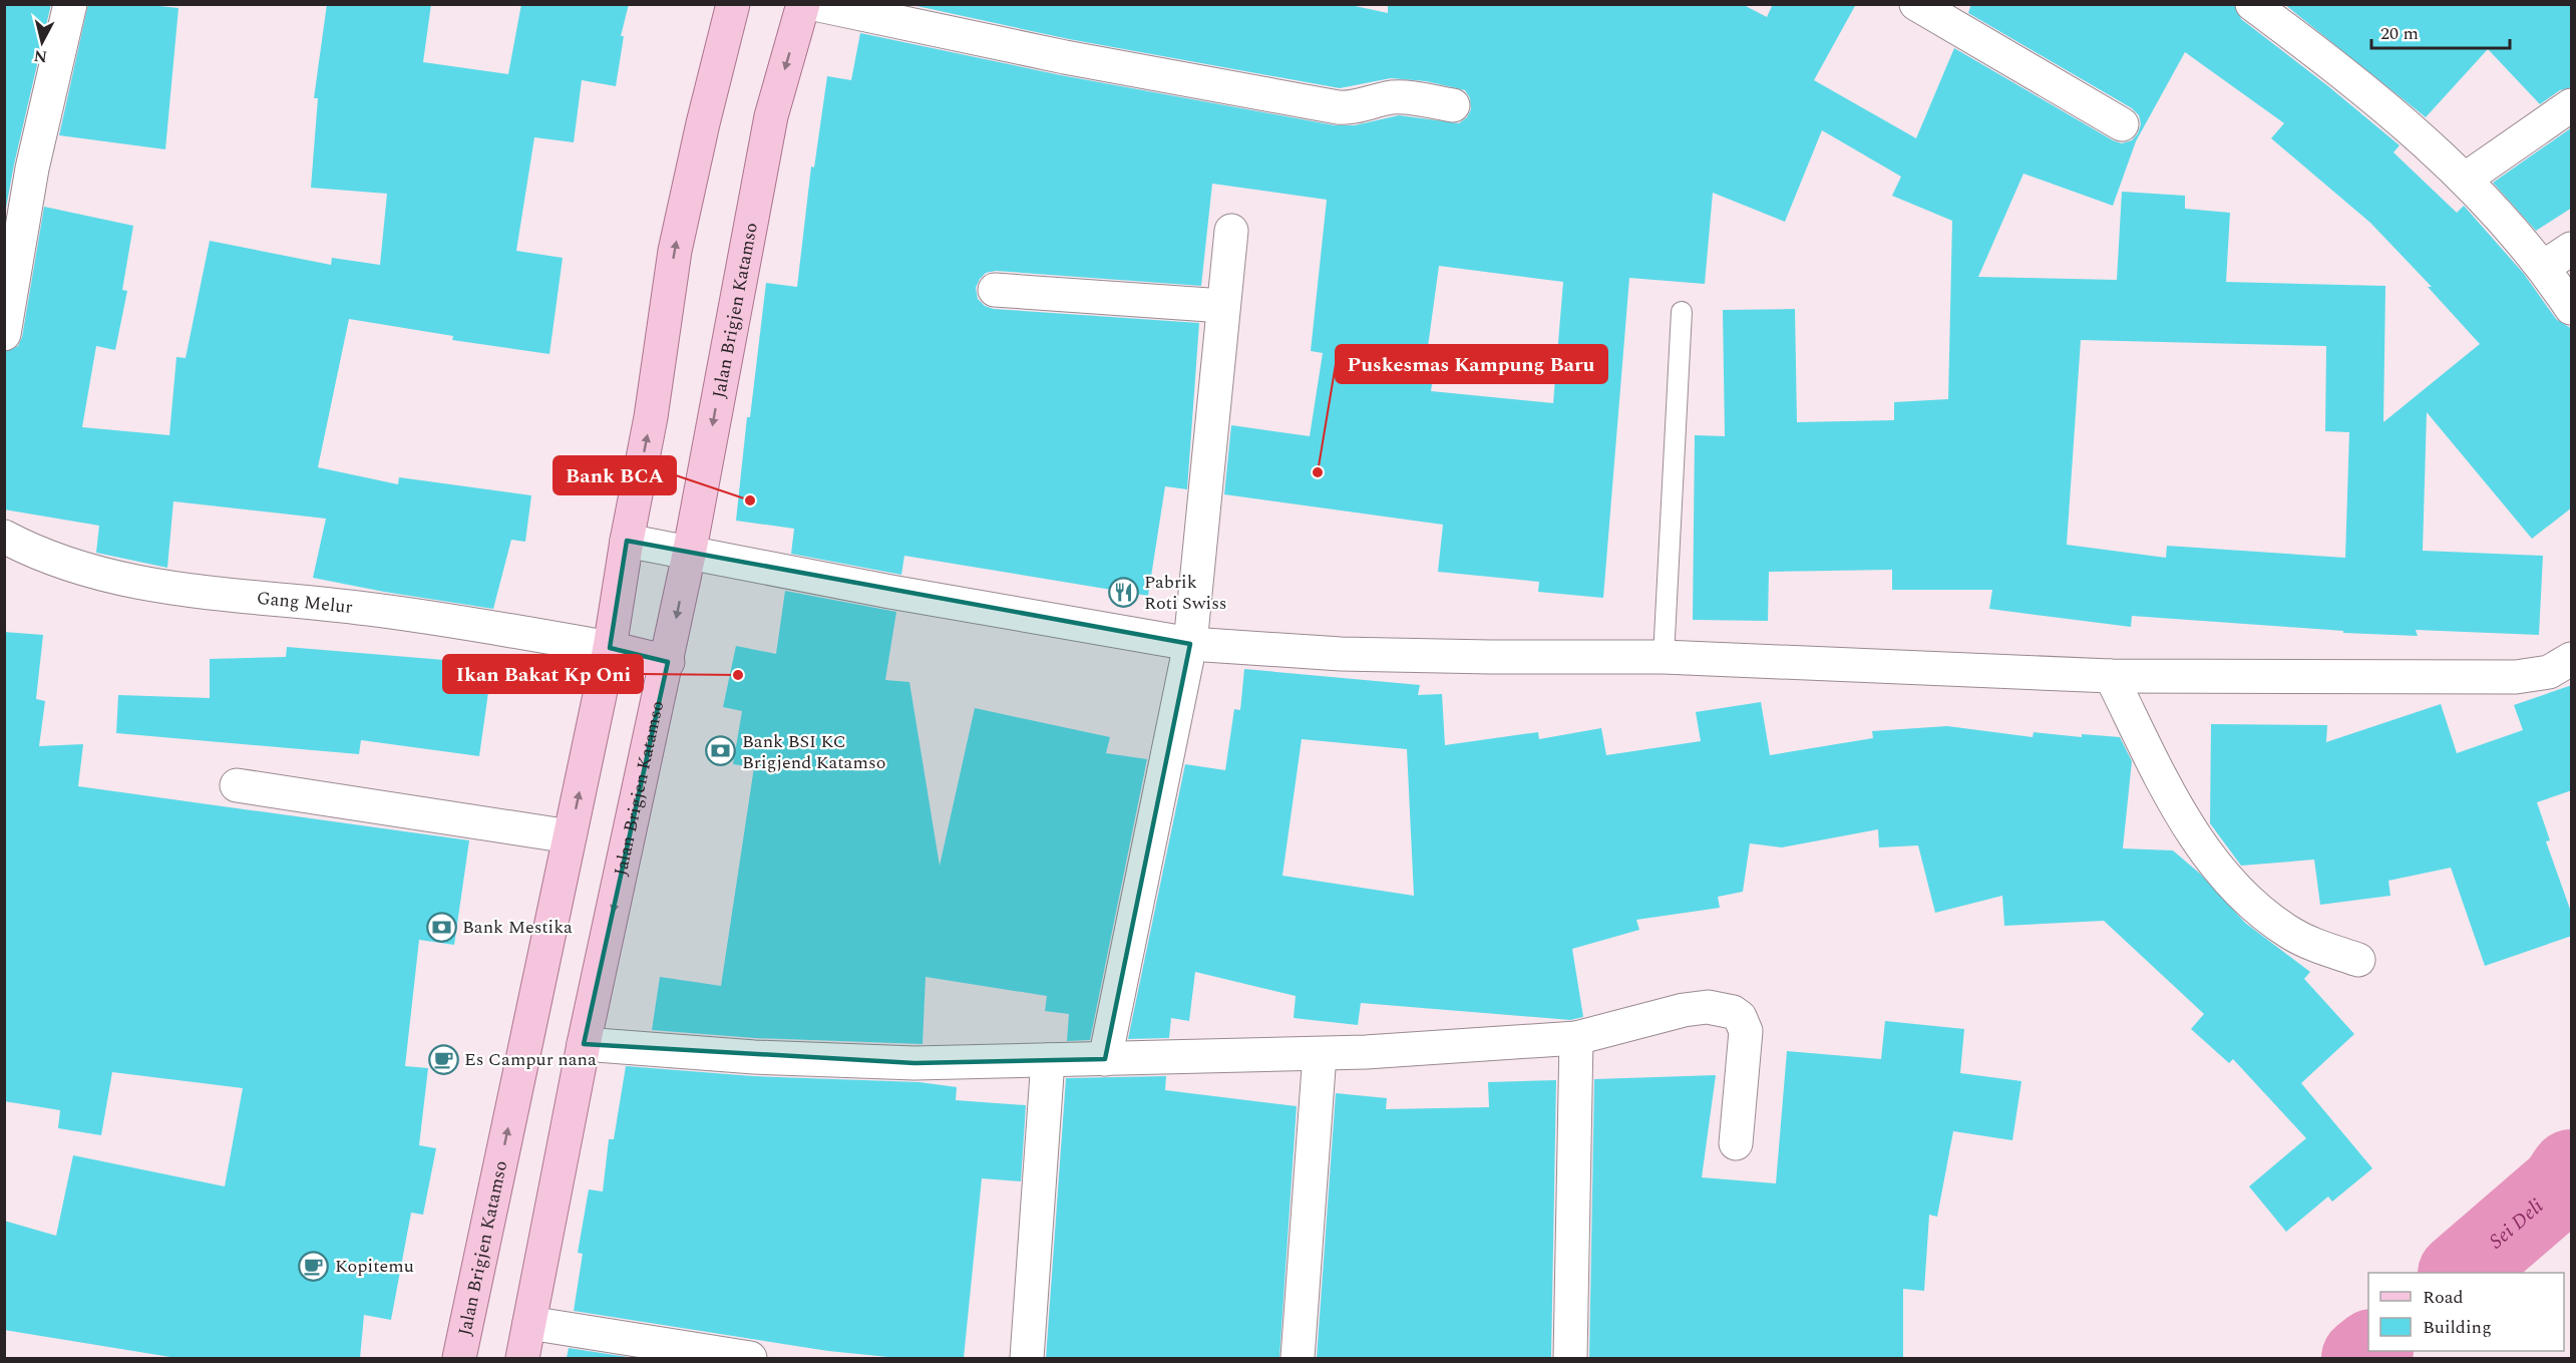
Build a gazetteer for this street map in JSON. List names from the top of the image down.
{
  "streets": {
    "main road": ["Jalan Brigjen Katamso"],
    "street": ["Gang Melur"]
  },
  "crossings": [
    ["Jalan Brigjen Katamso", "Gang Melur"]
  ],
  "water": ["Sei Deli"],
  "places": {
    "other": ["Puskesmas Kampung Baru", "Bank BCA", "Ikan Bakat Kp Oni"],
    "restaurant": ["Pabrik Roti Swiss"],
    "bank": ["Bank BSI KC Brigjend Katamso", "Bank Mestika"],
    "cafe": ["Es Campur nana", "Kopitemu"]
  },
  "legend": ["Road", "Building"],
  "scale_bar": "20 m",
  "north": "bottom"
}
